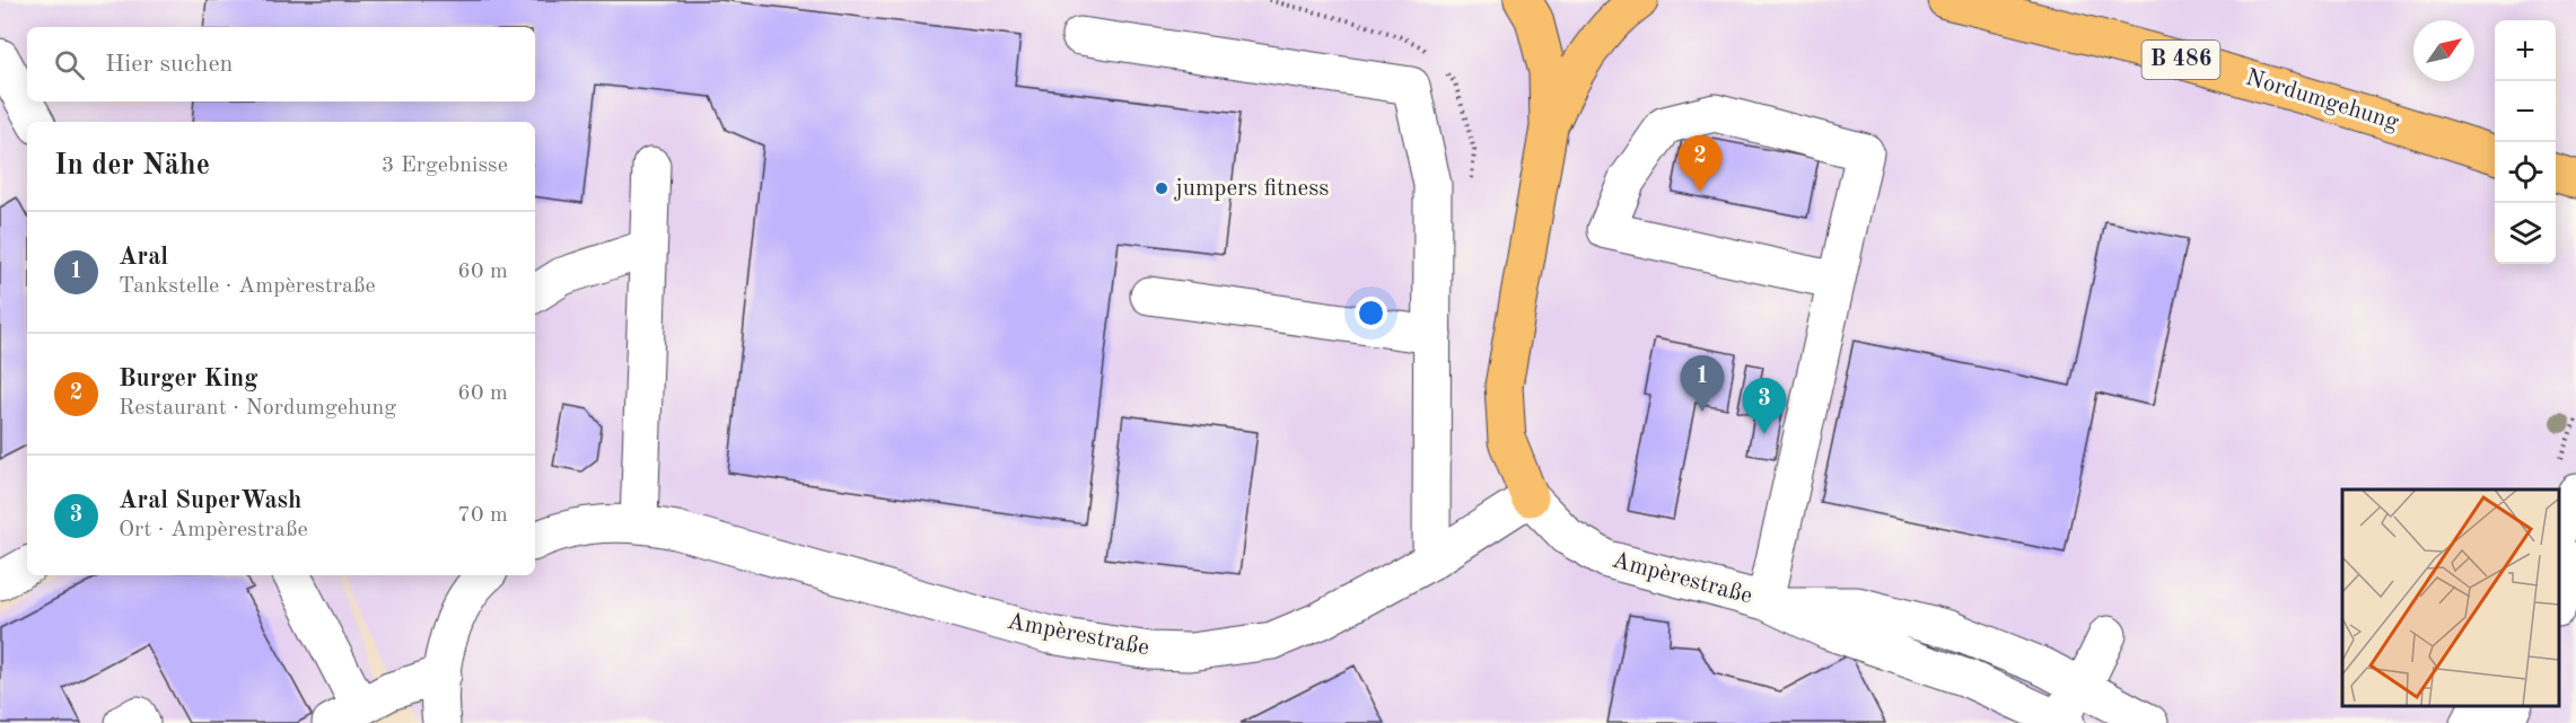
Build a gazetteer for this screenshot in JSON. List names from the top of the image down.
{
  "streets": {
    "main road": ["B 486", "Nordumgehung"],
    "street": ["Ampèrestraße"]
  },
  "places": ["jumpers fitness"],
  "north": "top right",
  "page": {
    "map_buttons": ["+", "−"],
    "search": "Hier suchen",
    "heading": ["In der Nähe", "3 Ergebnisse"],
    "pins": ["2", "1", "3"],
    "list": [
      {
        "mark": "1",
        "name": "Aral",
        "note": "Tankstelle · Ampèrestraße",
        "value": "60 m"
      },
      {
        "mark": "2",
        "name": "Burger King",
        "note": "Restaurant · Nordumgehung",
        "value": "60 m"
      },
      {
        "mark": "3",
        "name": "Aral SuperWash",
        "note": "Ort · Ampèrestraße",
        "value": "70 m"
      }
    ]
  }
}
